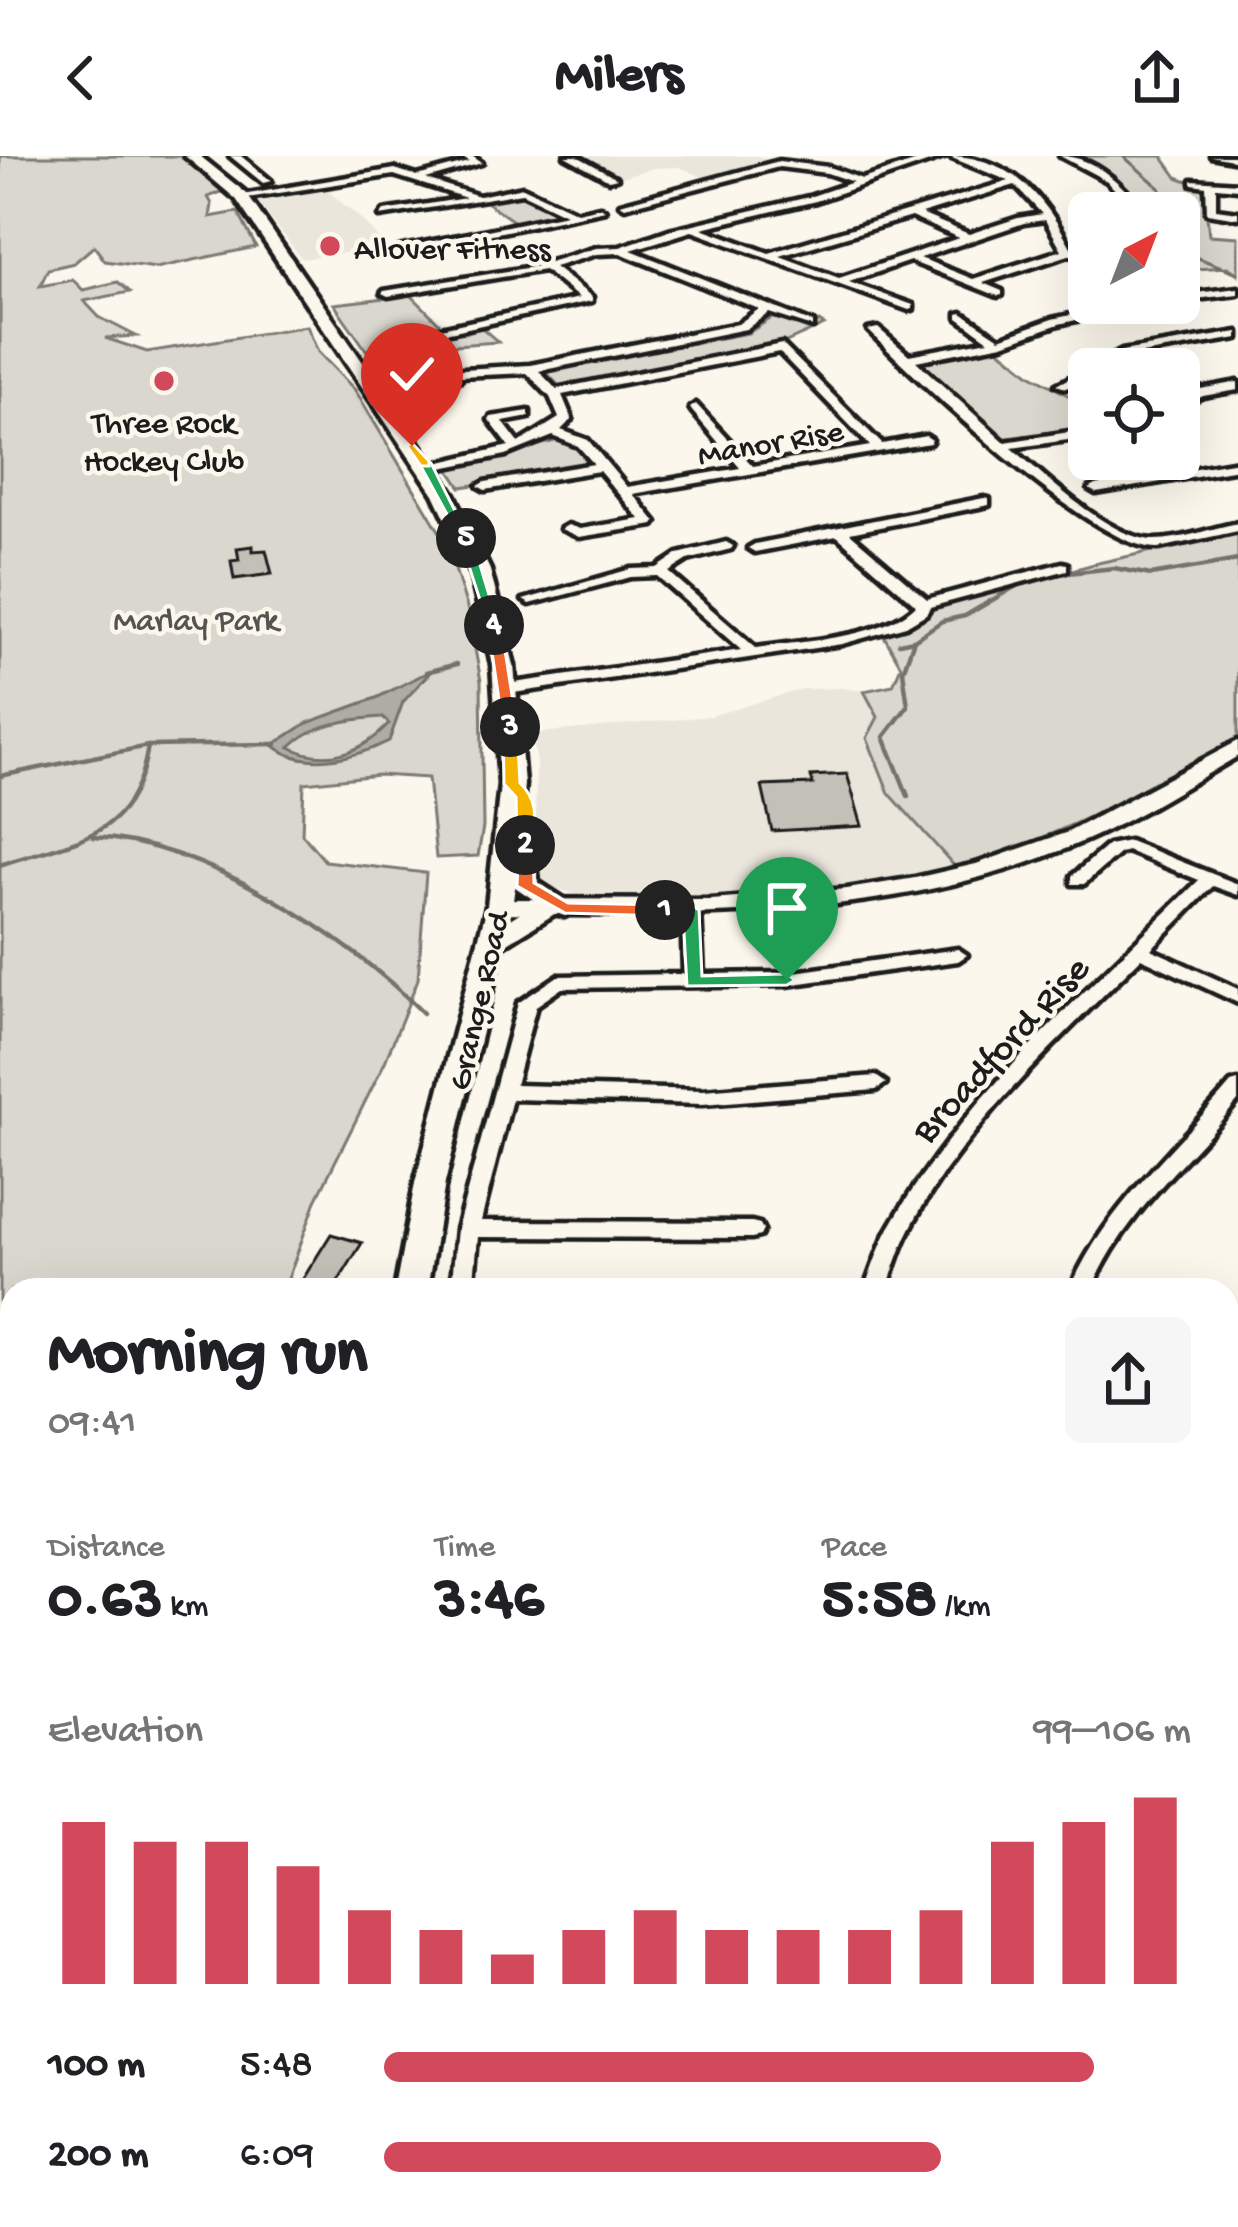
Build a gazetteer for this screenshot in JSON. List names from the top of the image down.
{
  "streets": {
    "main road": ["Grange Road"],
    "street": ["Manor Rise", "Broadford Rise"]
  },
  "parks": ["Marlay Park"],
  "places": ["Allover Fitness", "Three Rock Hockey Club"],
  "north": "top right",
  "page": {
    "header": "Milers",
    "pins": [
      "5",
      "4",
      "3",
      "2",
      "1"
    ],
    "heading": ["Morning run", "09:41"],
    "stats": [
      ["Distance", "0.63 km"],
      ["Time", "3:46"],
      ["Pace", "5:58 /km"]
    ],
    "chart": ["Elevation", "99–106 m"],
    "list": [
      {
        "name": "100 m",
        "note": "5:48"
      },
      {
        "name": "200 m",
        "note": "6:09"
      }
    ]
  }
}
